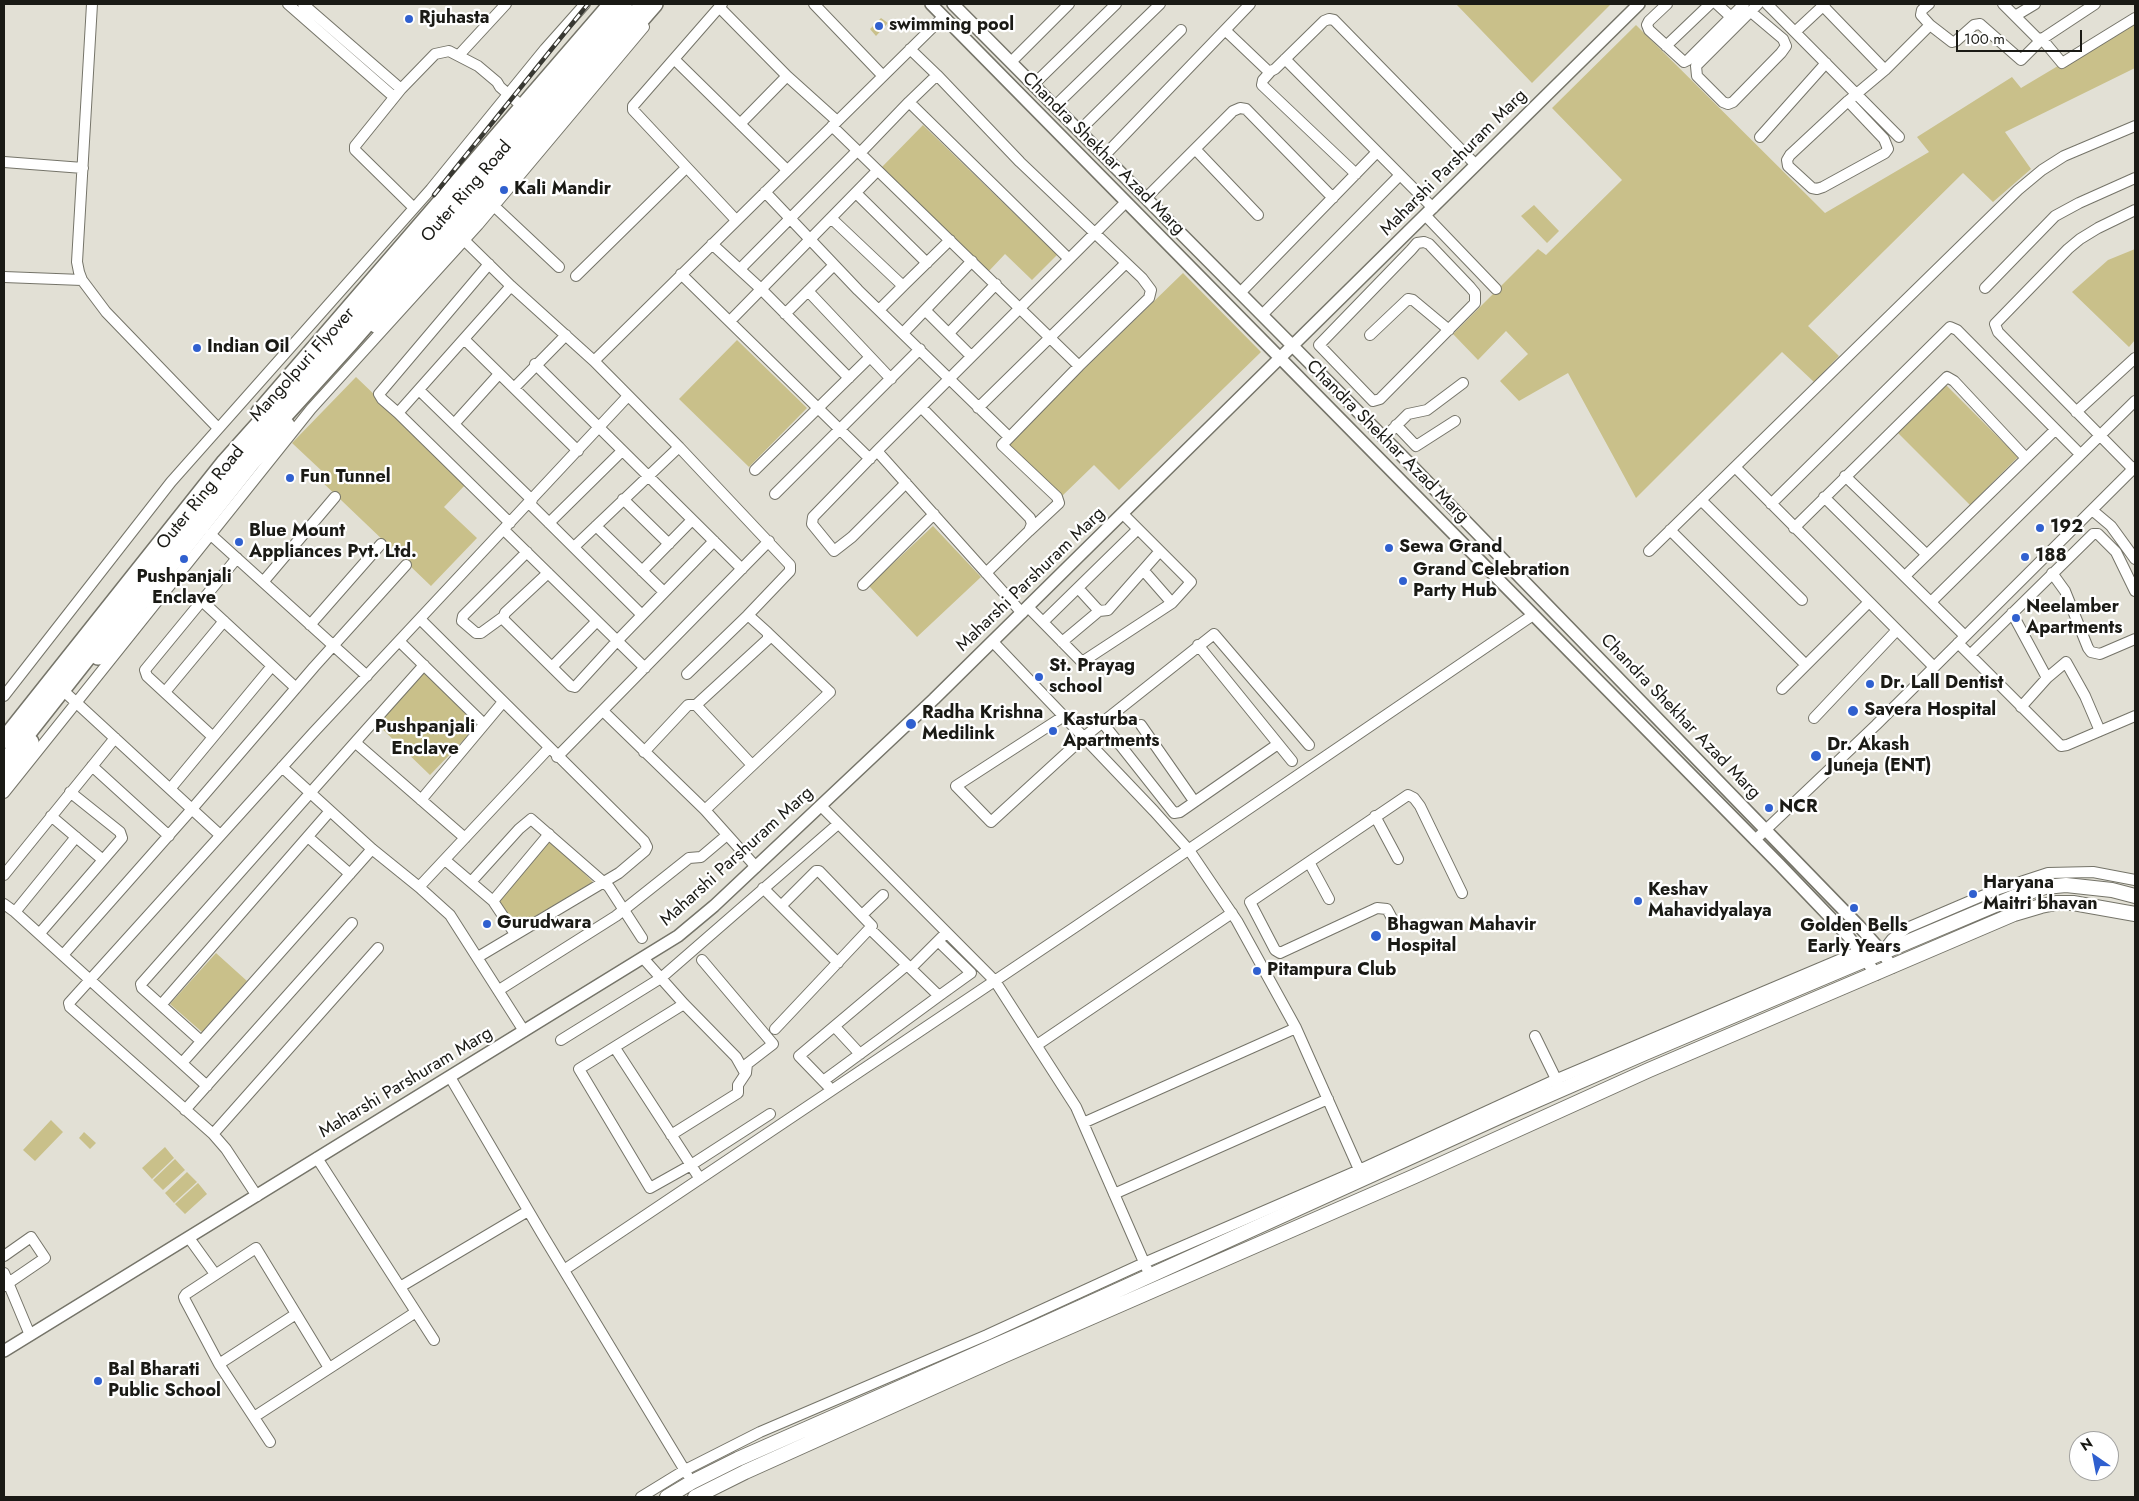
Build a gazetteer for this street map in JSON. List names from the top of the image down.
{
  "streets": {
    "highway": ["Mangolpuri Flyover"],
    "main road": ["Outer Ring Road"],
    "street": ["Chandra Shekhar Azad Marg", "Maharshi Parshuram Marg"]
  },
  "crossings": [
    ["Chandra Shekhar Azad Marg", "Maharshi Parshuram Marg"]
  ],
  "districts": ["Pushpanjali Enclave"],
  "places": [
    "Rjuhasta",
    "swimming pool",
    "Kali Mandir",
    "Indian Oil",
    "Fun Tunnel",
    "192",
    "Blue Mount Appliances Pvt. Ltd.",
    "Sewa Grand",
    "188",
    "Pushpanjali Enclave",
    "Grand Celebration Party Hub",
    "Neelamber Apartments",
    "St. Prayag school",
    "Dr. Lall Dentist",
    "Savera Hospital",
    "Radha Krishna Medilink",
    "Kasturba Apartments",
    "Dr. Akash Juneja (ENT)",
    "NCR",
    "Haryana Maitri bhavan",
    "Keshav Mahavidyalaya",
    "Golden Bells Early Years",
    "Gurudwara",
    "Bhagwan Mahavir Hospital",
    "Pitampura Club",
    "Bal Bharati Public School"
  ],
  "scale_bar": "100 m",
  "north": "top left"
}
